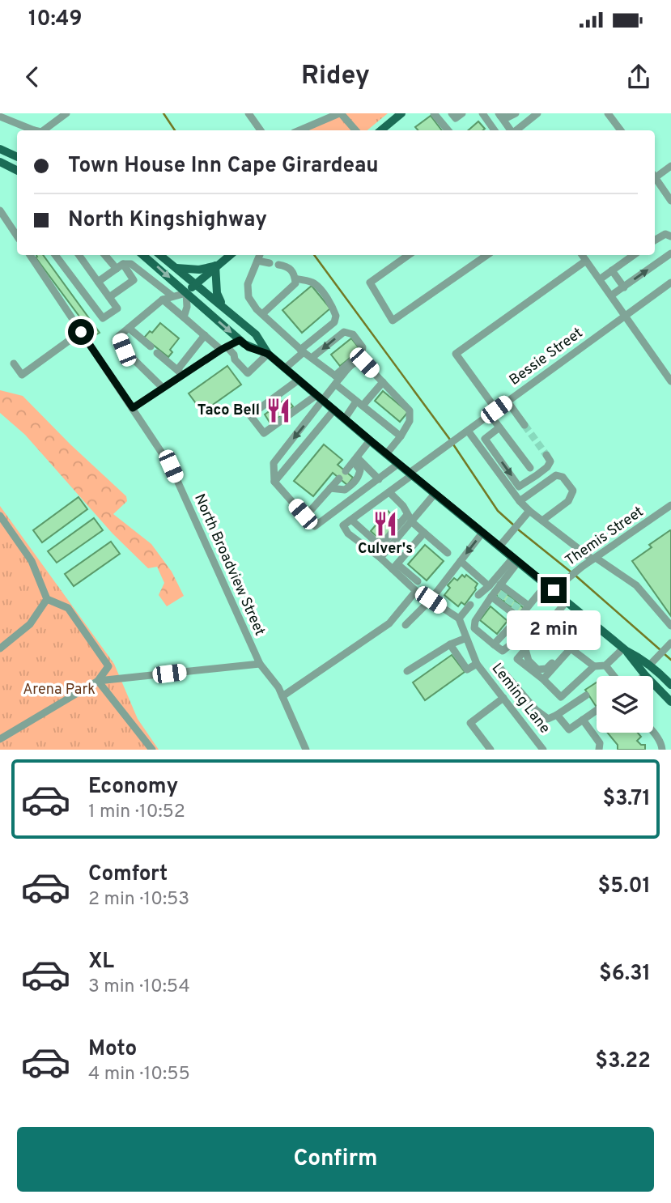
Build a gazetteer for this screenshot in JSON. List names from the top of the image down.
{
  "streets": {
    "street": [
      "Bessie Street",
      "Themis Street",
      "North Broadview Street",
      "Leming Lane"
    ]
  },
  "parks": ["Arena Park"],
  "places": {
    "restaurant": ["Taco Bell", "Culver's"]
  },
  "page": {
    "status": "10:49",
    "header": "Ridey",
    "banner": ["Town House Inn Cape Girardeau", "North Kingshighway"],
    "bubble": "2 min",
    "list": [
      {
        "name": "Economy",
        "note": "1 min · 10:52",
        "value": "$3.71"
      },
      {
        "name": "Comfort",
        "note": "2 min · 10:53",
        "value": "$5.01"
      },
      {
        "name": "XL",
        "note": "3 min · 10:54",
        "value": "$6.31"
      },
      {
        "name": "Moto",
        "note": "4 min · 10:55",
        "value": "$3.22"
      }
    ],
    "buttons": "Confirm"
  }
}
